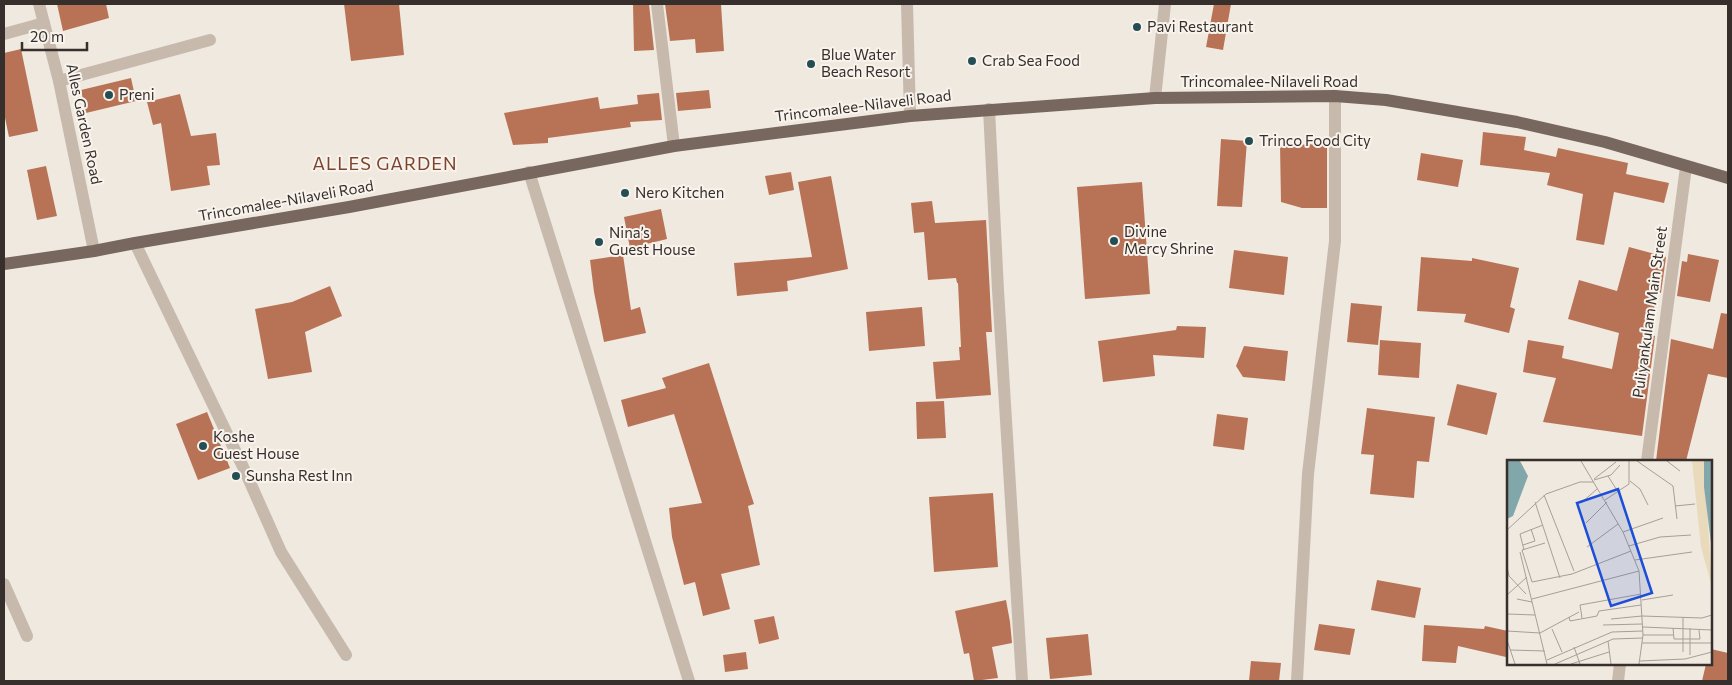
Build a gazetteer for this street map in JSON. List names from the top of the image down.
{
  "streets": {
    "main road": ["Trincomalee-Nilaveli Road"],
    "street": ["Alles Garden Road", "Puliyankulam Main Street"]
  },
  "crossings": [
    ["Trincomalee-Nilaveli Road", "Alles Garden Road"],
    ["Trincomalee-Nilaveli Road", "Puliyankulam Main Street"]
  ],
  "districts": ["ALLES GARDEN"],
  "places": [
    "Pavi Restaurant",
    "Crab Sea Food",
    "Blue Water Beach Resort",
    "Preni",
    "Trinco Food City",
    "Nero Kitchen",
    "Divine Mercy Shrine",
    "Nina’s Guest House",
    "Koshe Guest House",
    "Sunsha Rest Inn"
  ],
  "scale_bar": "20 m"
}
